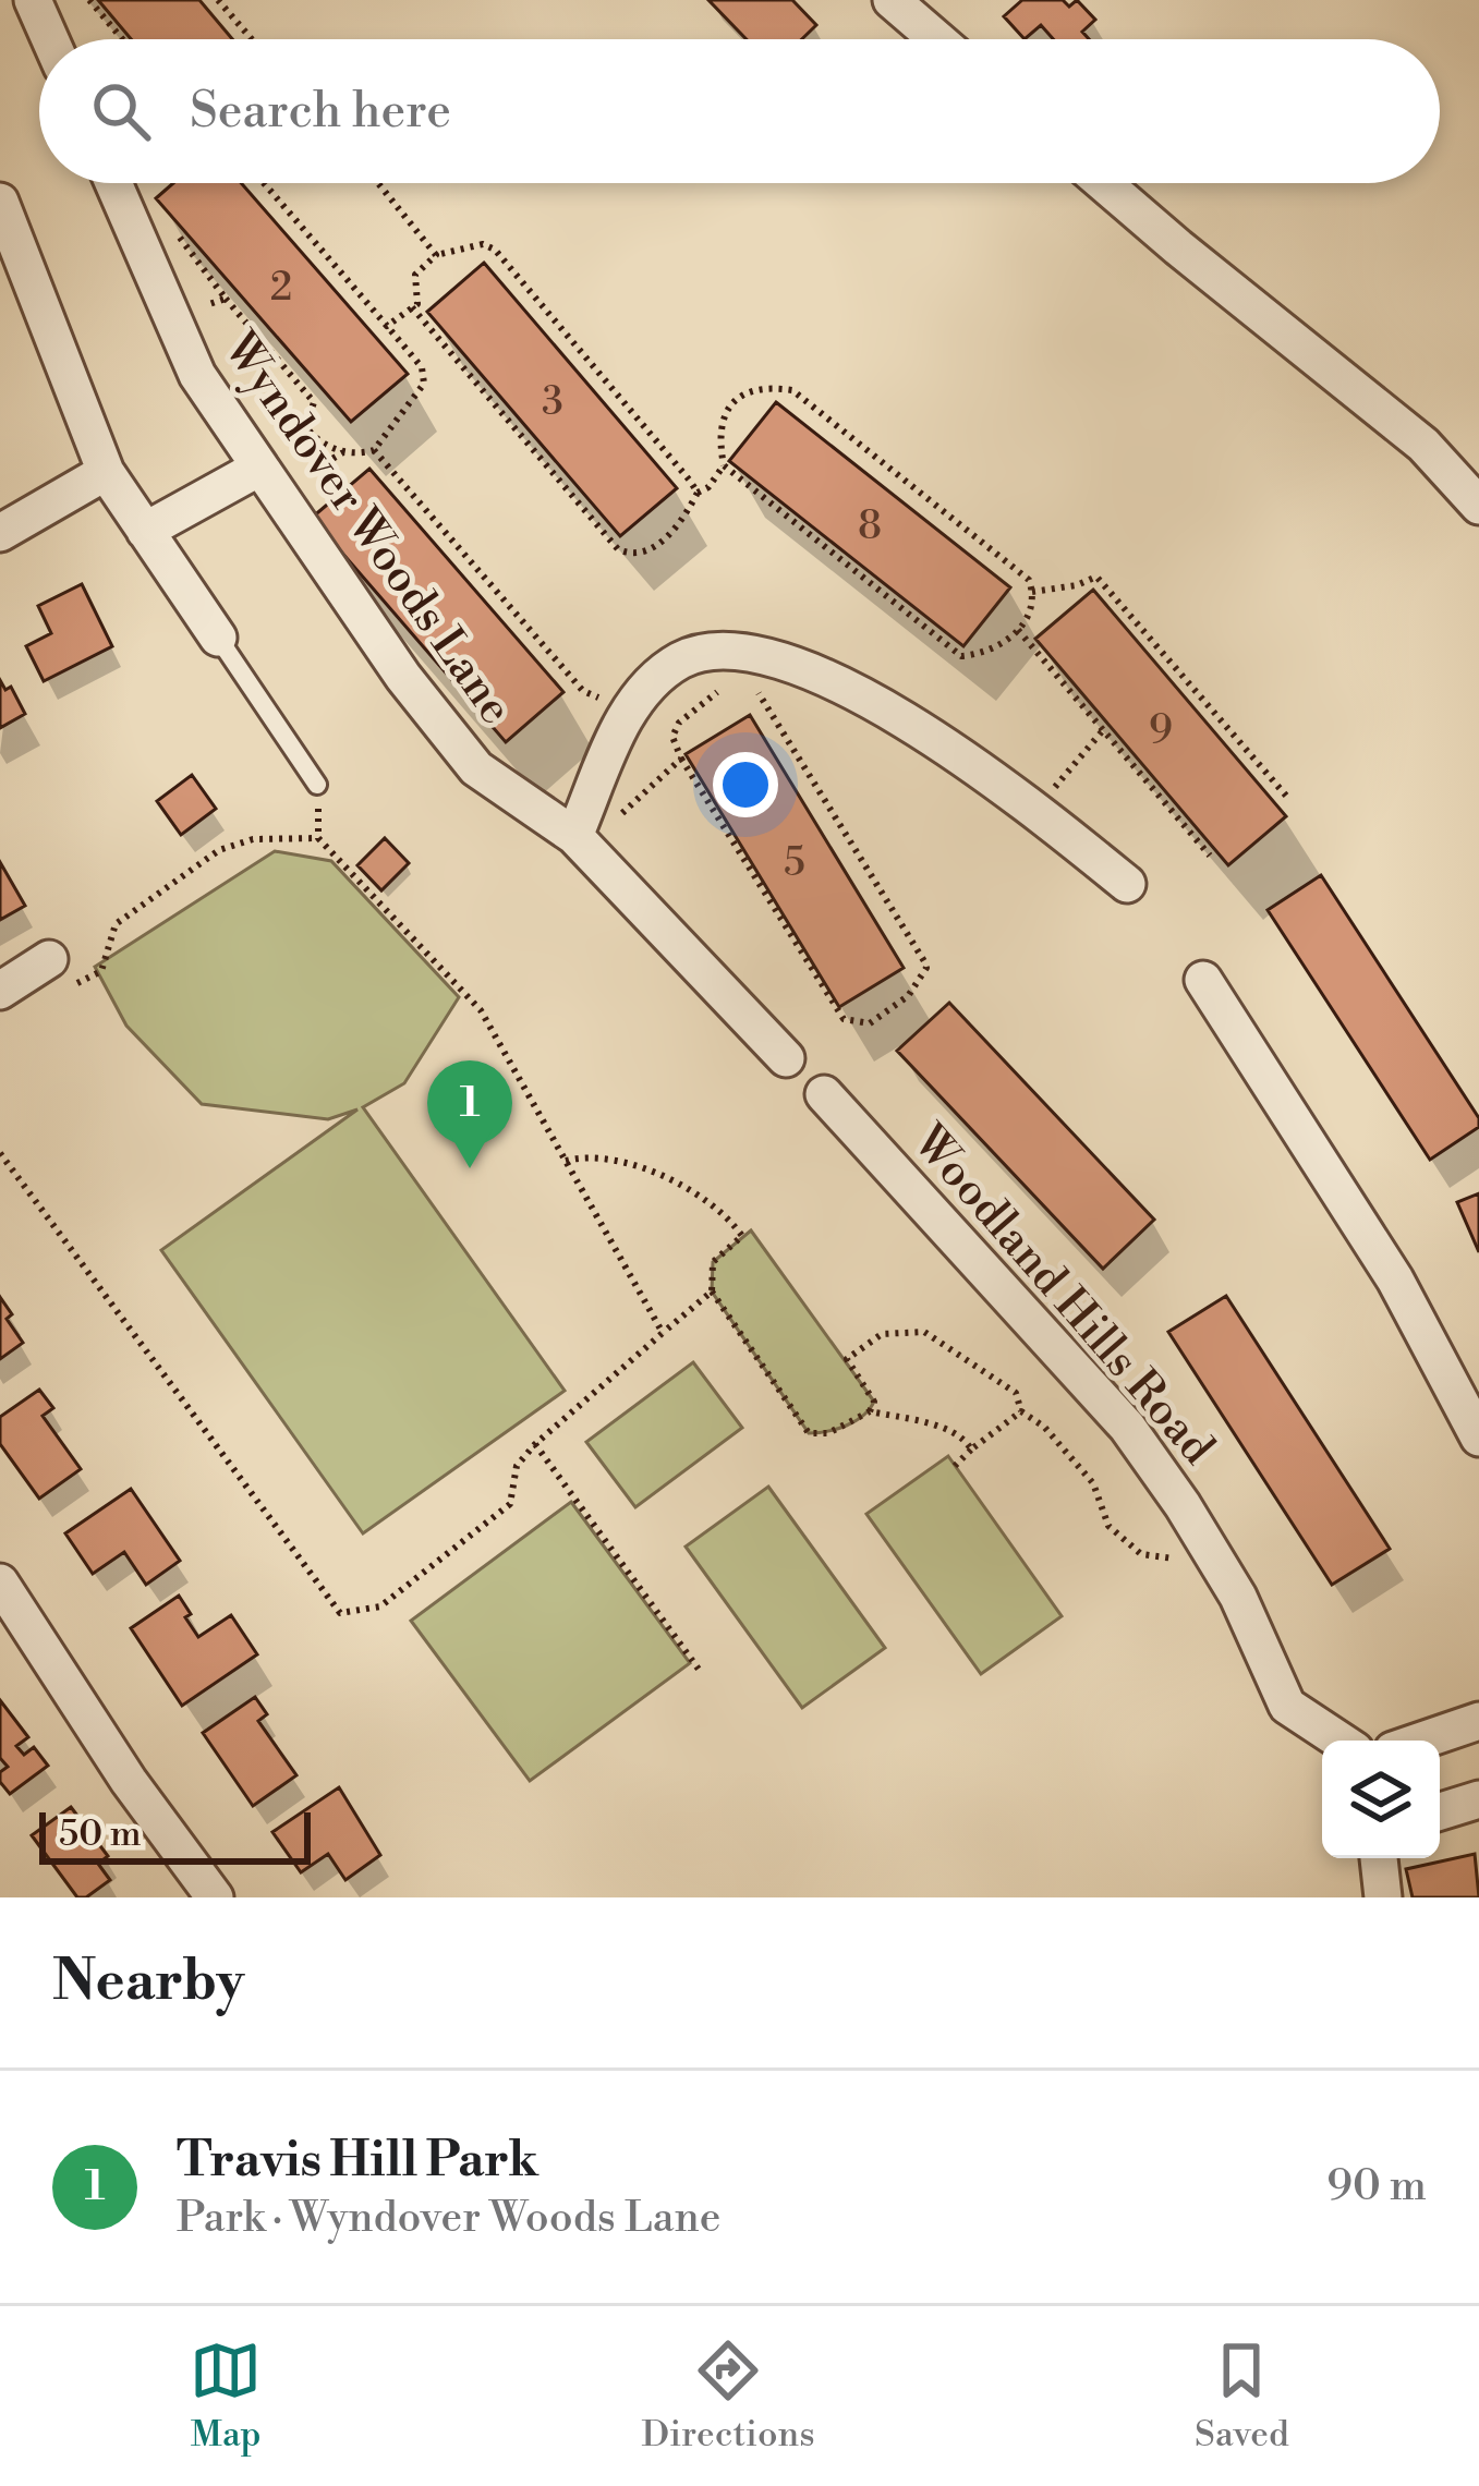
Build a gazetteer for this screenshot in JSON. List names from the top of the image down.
{
  "streets": {
    "street": ["Wyndover Woods Lane", "Woodland Hills Road"]
  },
  "house_numbers": [
    "2",
    "3",
    "8",
    "9",
    "5"
  ],
  "scale_bar": "50 m",
  "page": {
    "search": "Search here",
    "pins": "1",
    "scale": "50 m",
    "heading": "Nearby",
    "list": [
      {
        "mark": "1",
        "name": "Travis Hill Park",
        "note": "Park · Wyndover Woods Lane",
        "value": "90 m"
      }
    ],
    "nav": ["Map", "Directions", "Saved"]
  }
}
